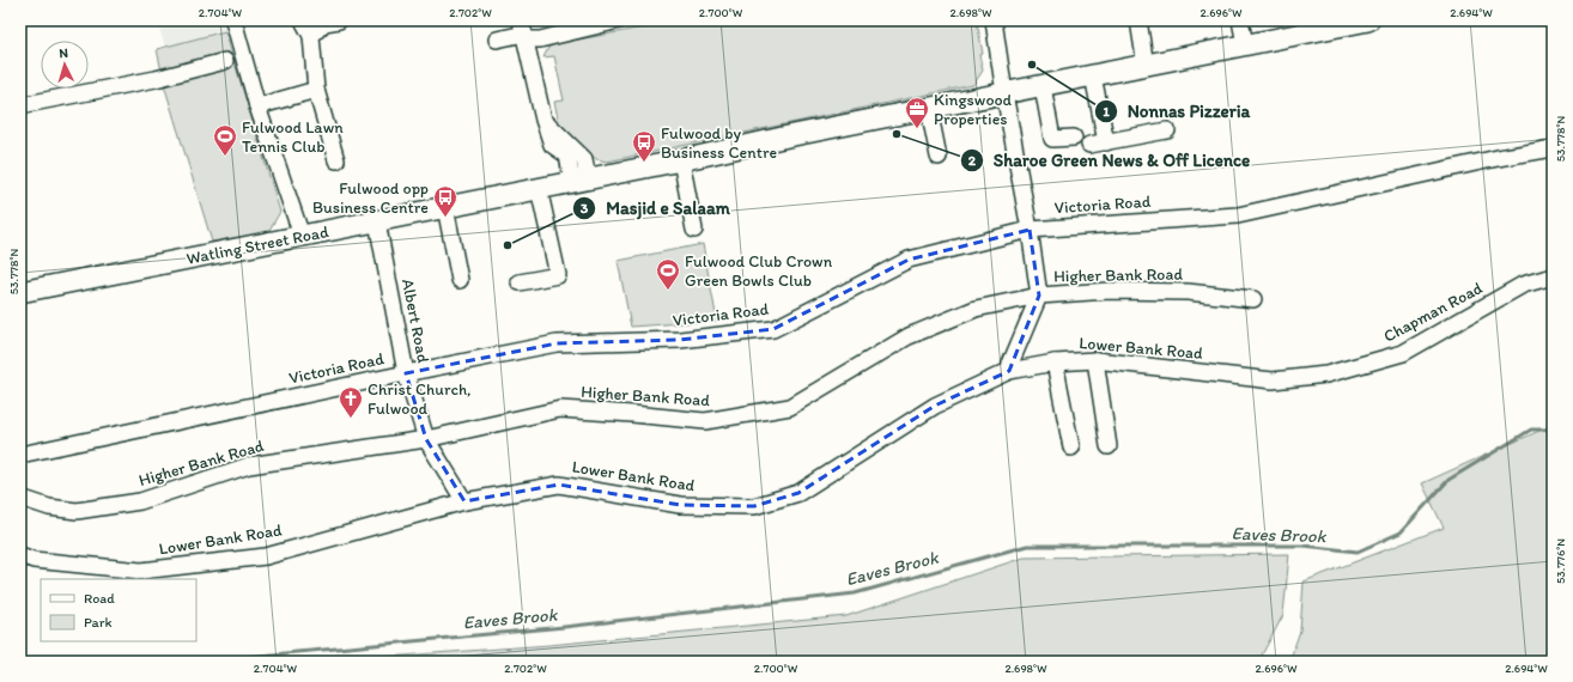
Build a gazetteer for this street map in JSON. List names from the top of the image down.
{
  "streets": {
    "main road": ["Watling Street Road"],
    "street": [
      "Victoria Road",
      "Higher Bank Road",
      "Chapman Road",
      "Albert Road",
      "Lower Bank Road"
    ]
  },
  "crossings": [
    ["Victoria Road", "Albert Road"],
    ["Watling Street Road", "Albert Road"],
    ["Higher Bank Road", "Albert Road"],
    ["Chapman Road", "Lower Bank Road"],
    ["Albert Road", "Lower Bank Road"]
  ],
  "water": ["Eaves Brook"],
  "places": {
    "other": ["Nonnas Pizzeria", "Sharoe Green News & Off Licence", "Masjid e Salaam"],
    "office": ["Kingswood Properties"],
    "sports": ["Fulwood Lawn Tennis Club", "Fulwood Club Crown Green Bowls Club"],
    "bus stop": ["Fulwood by Business Centre", "Fulwood opp Business Centre"],
    "church": ["Christ Church, Fulwood"]
  },
  "legend": ["Road", "Park"],
  "north": "top",
  "coordinates": [
    "2.704°W",
    "2.702°W",
    "2.700°W",
    "2.698°W",
    "2.696°W",
    "2.694°W",
    "53.778°N",
    "53.776°N"
  ]
}
